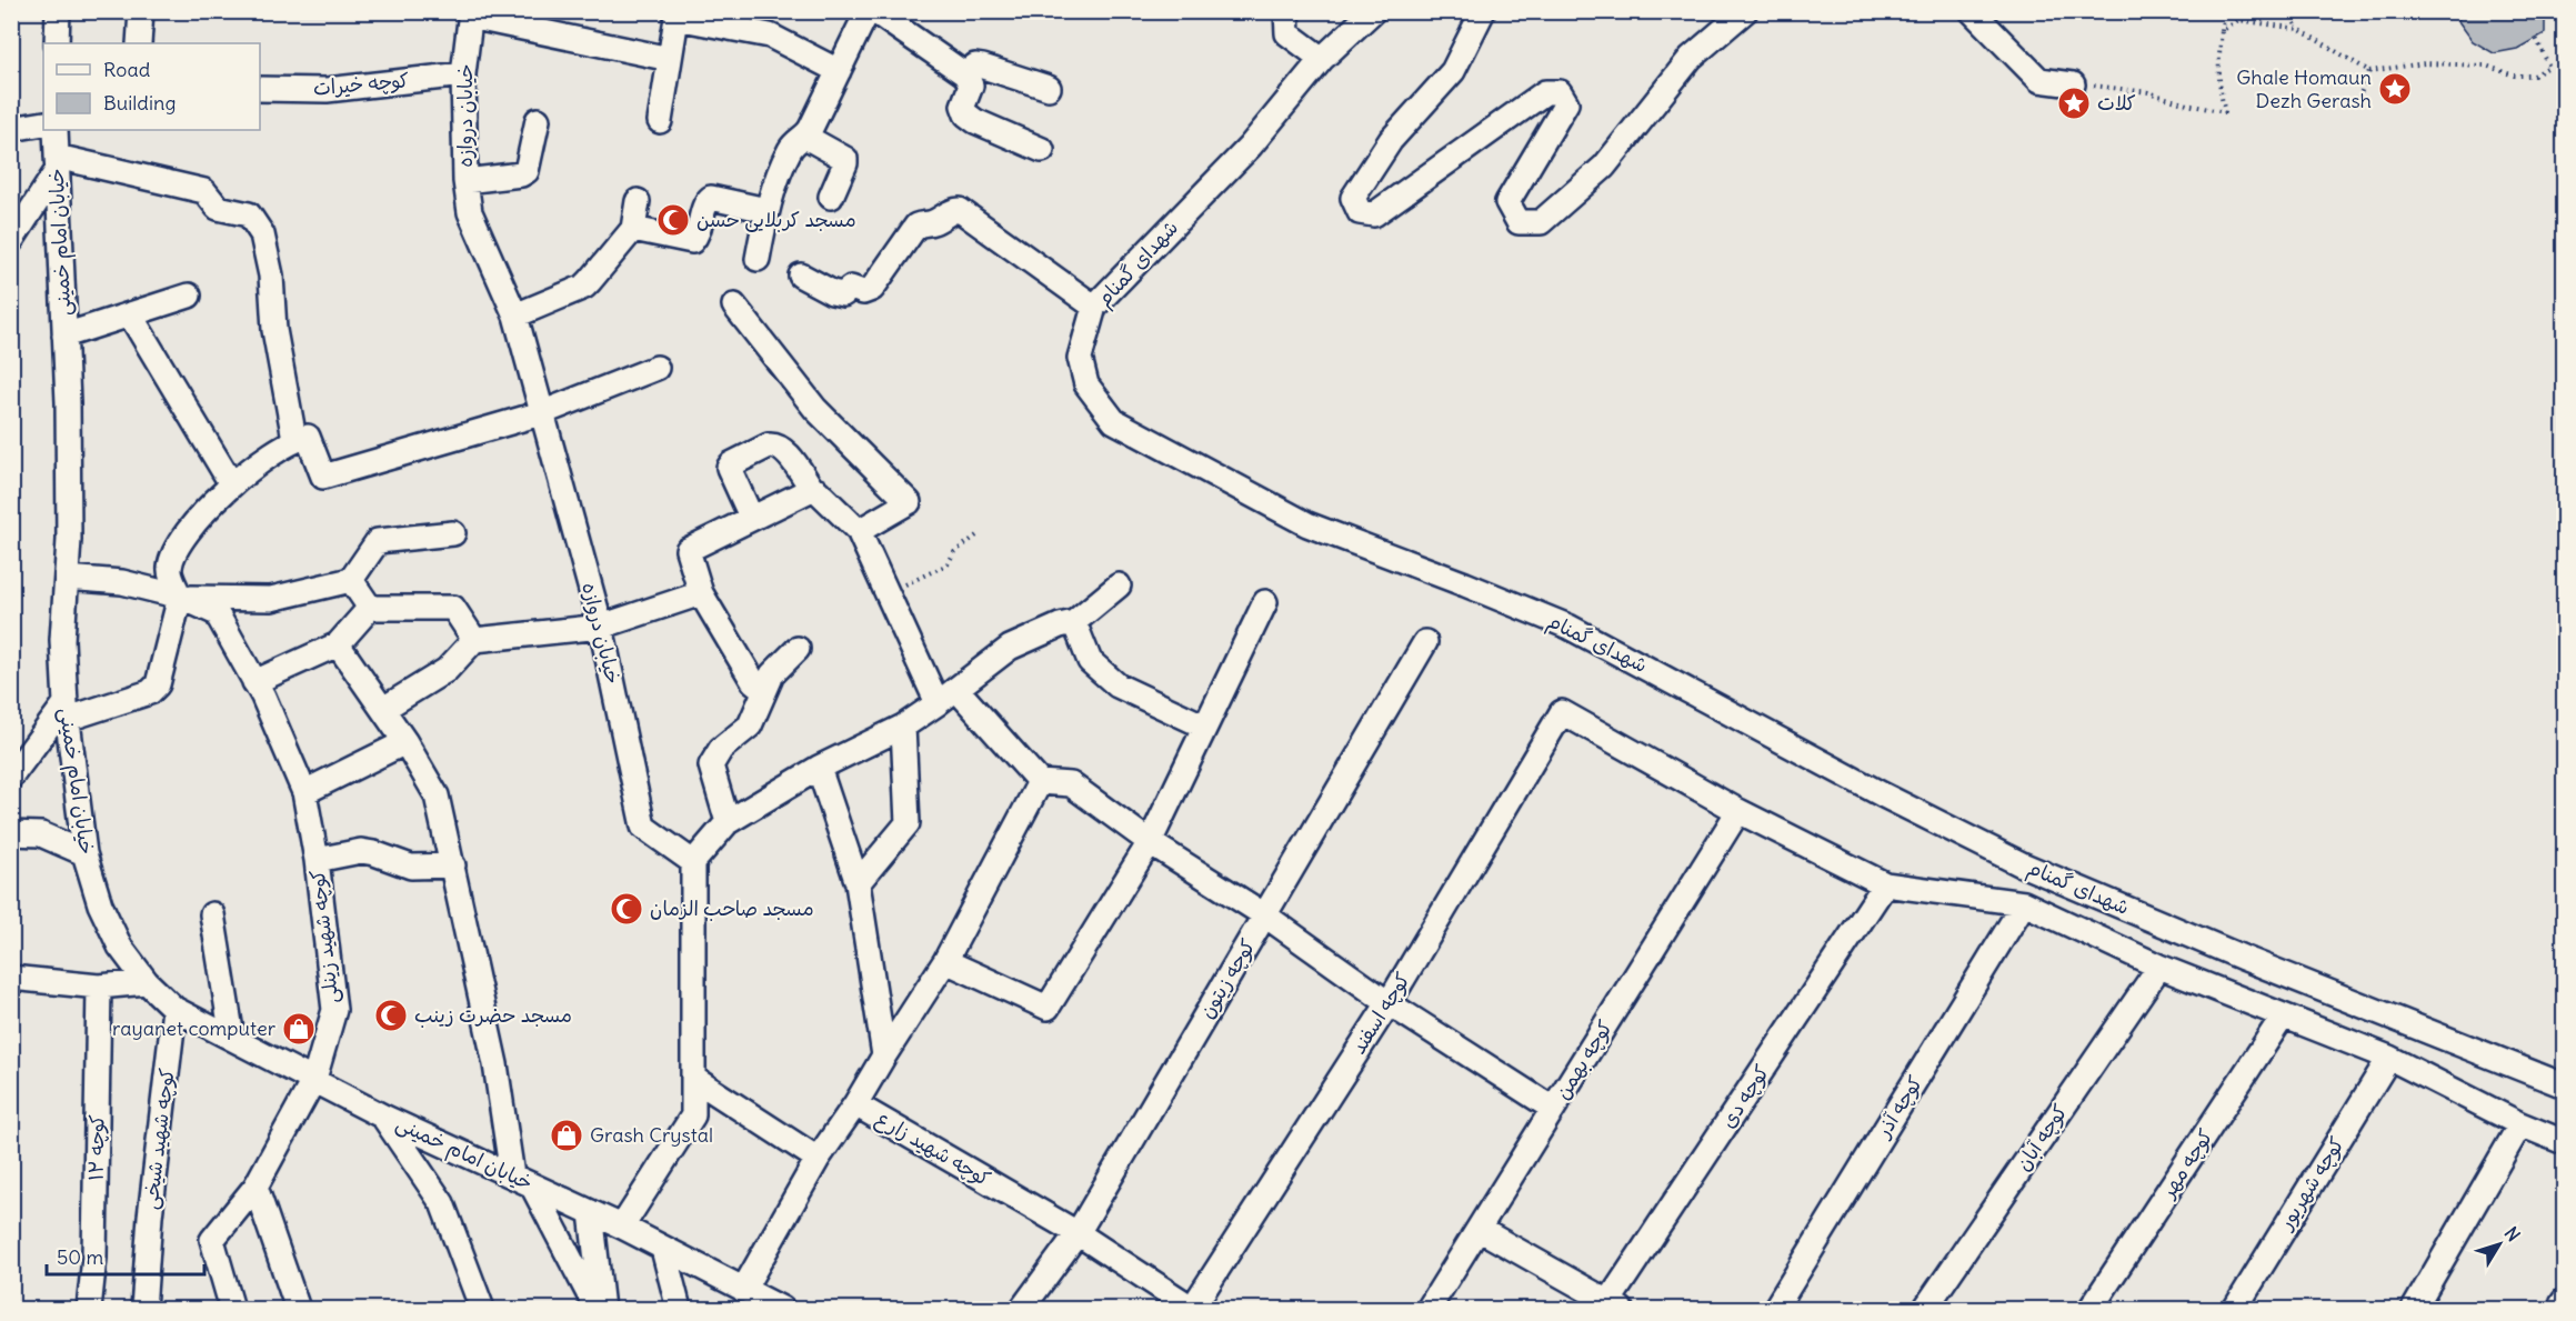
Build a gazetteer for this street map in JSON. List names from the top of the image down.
{
  "streets": {
    "street": [
      "کوچه خیرات",
      "خیابان دروازه",
      "خیابان امام خمینی",
      "شهدای گمنام",
      "کوچه شهید زینلی",
      "کوچه زیتون",
      "کوچه اسفند",
      "کوچه بهمن",
      "کوچه دی",
      "کوچه آذر",
      "کوچه آبان",
      "کوچه شهید شیخی",
      "کوچه ۱۲",
      "کوچه شهید زارع",
      "کوچه مهر",
      "کوچه شهریور"
    ]
  },
  "crossings": [
    ["کوچه خیرات", "خیابان دروازه"],
    ["خیابان امام خمینی", "کوچه شهید زینلی"],
    ["خیابان امام خمینی", "کوچه شهید شیخی"],
    ["خیابان امام خمینی", "کوچه شهید زارع"],
    ["کوچه زیتون", "کوچه شهید زارع"],
    ["کوچه اسفند", "کوچه بهمن"],
    ["کوچه اسفند", "کوچه شهید زارع"]
  ],
  "places": {
    "place": ["Ghale Homaun Dezh Gerash", "کلات"],
    "mosque": ["مسجد کربلایی حسن", "مسجد صاحب الزمان", "مسجد حضرت زینب"],
    "shop": ["rayanet computer", "Grash Crystal"]
  },
  "legend": ["Road", "Building"],
  "scale_bar": "50 m",
  "north": "top right"
}
